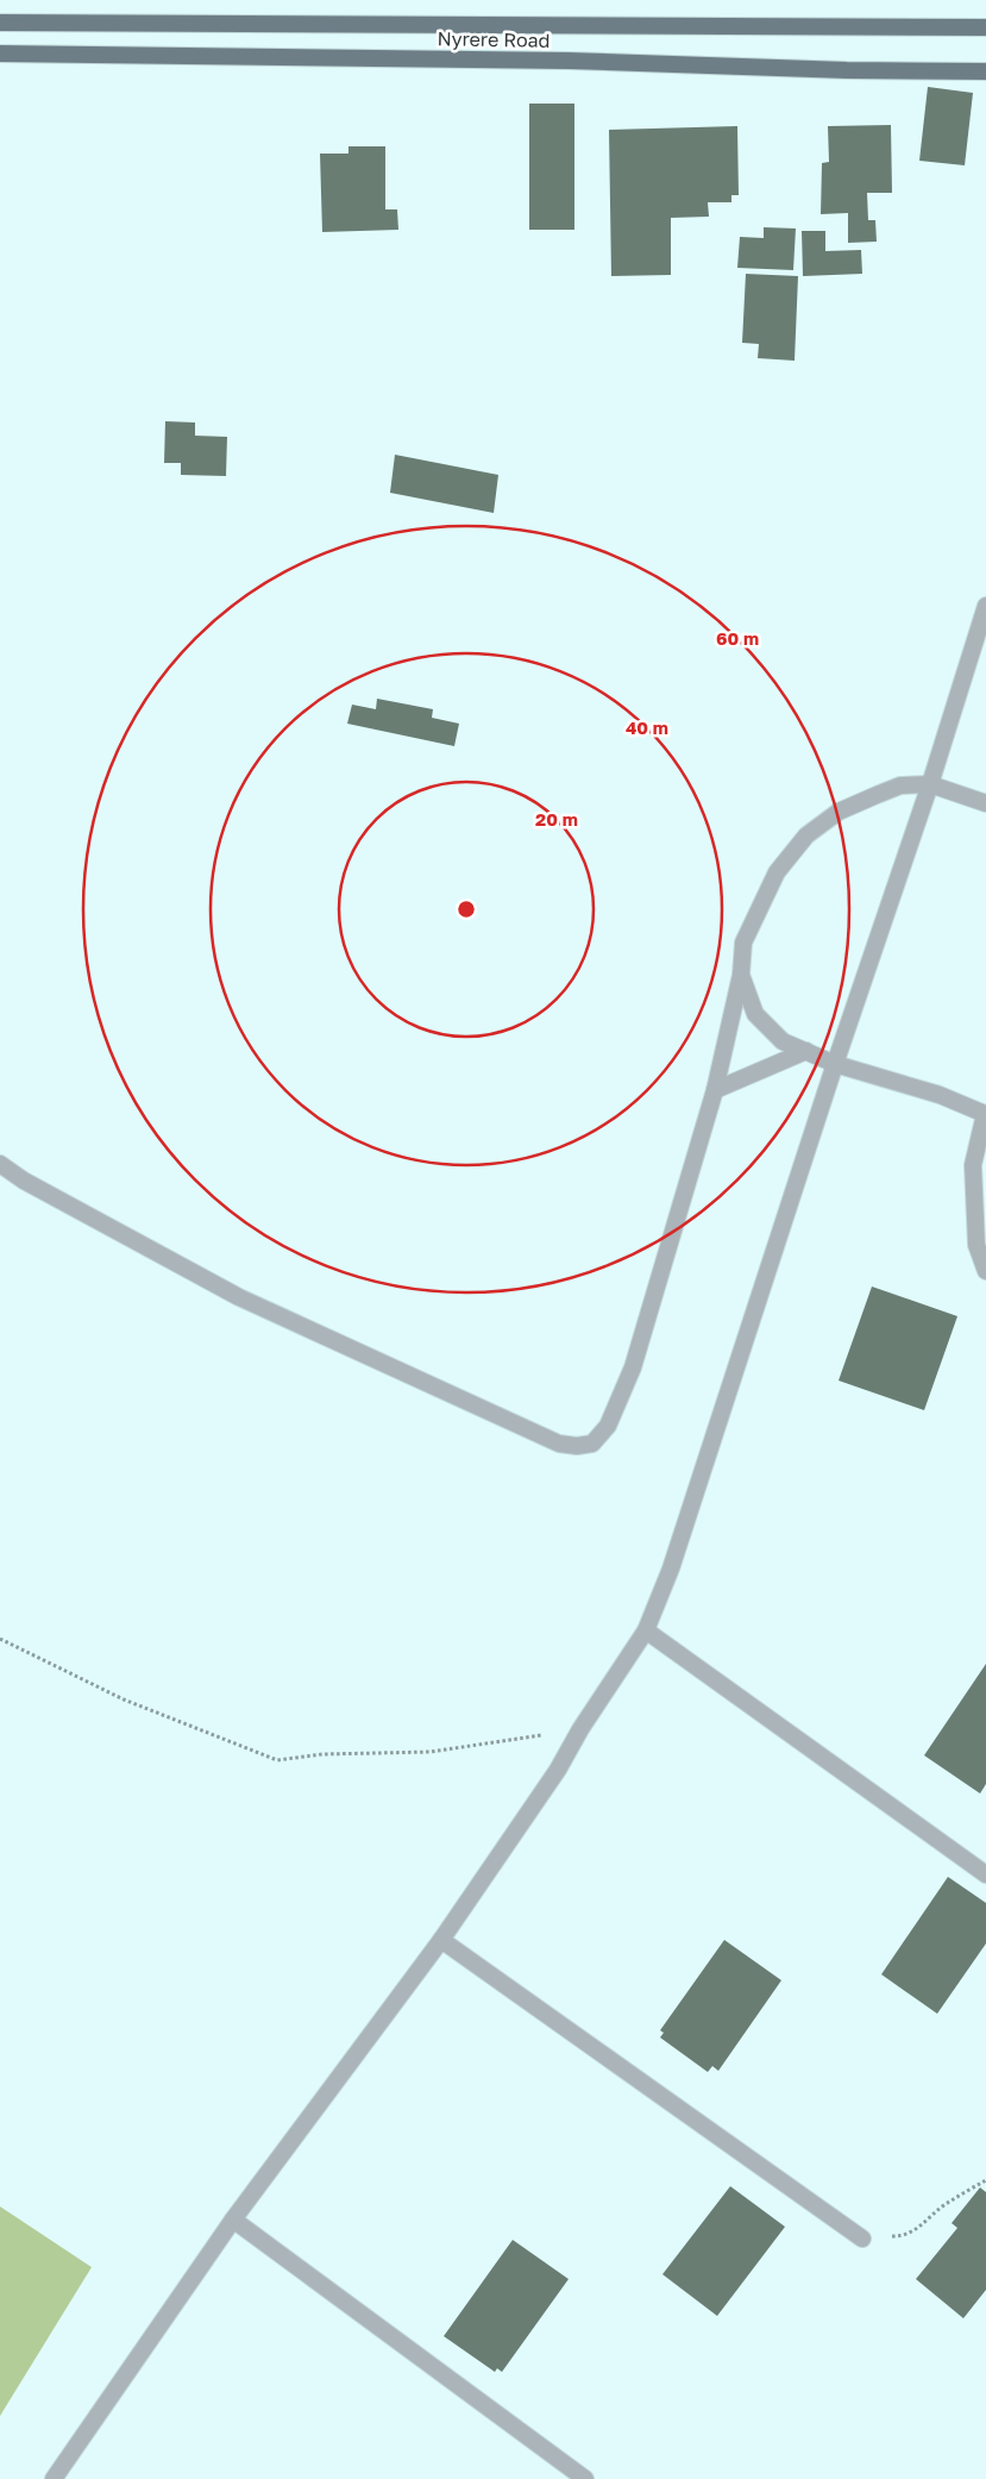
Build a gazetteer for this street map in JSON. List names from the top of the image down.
{
  "streets": {
    "main road": ["Nyrere Road"]
  },
  "rings": ["60 m", "40 m", "20 m"]
}
